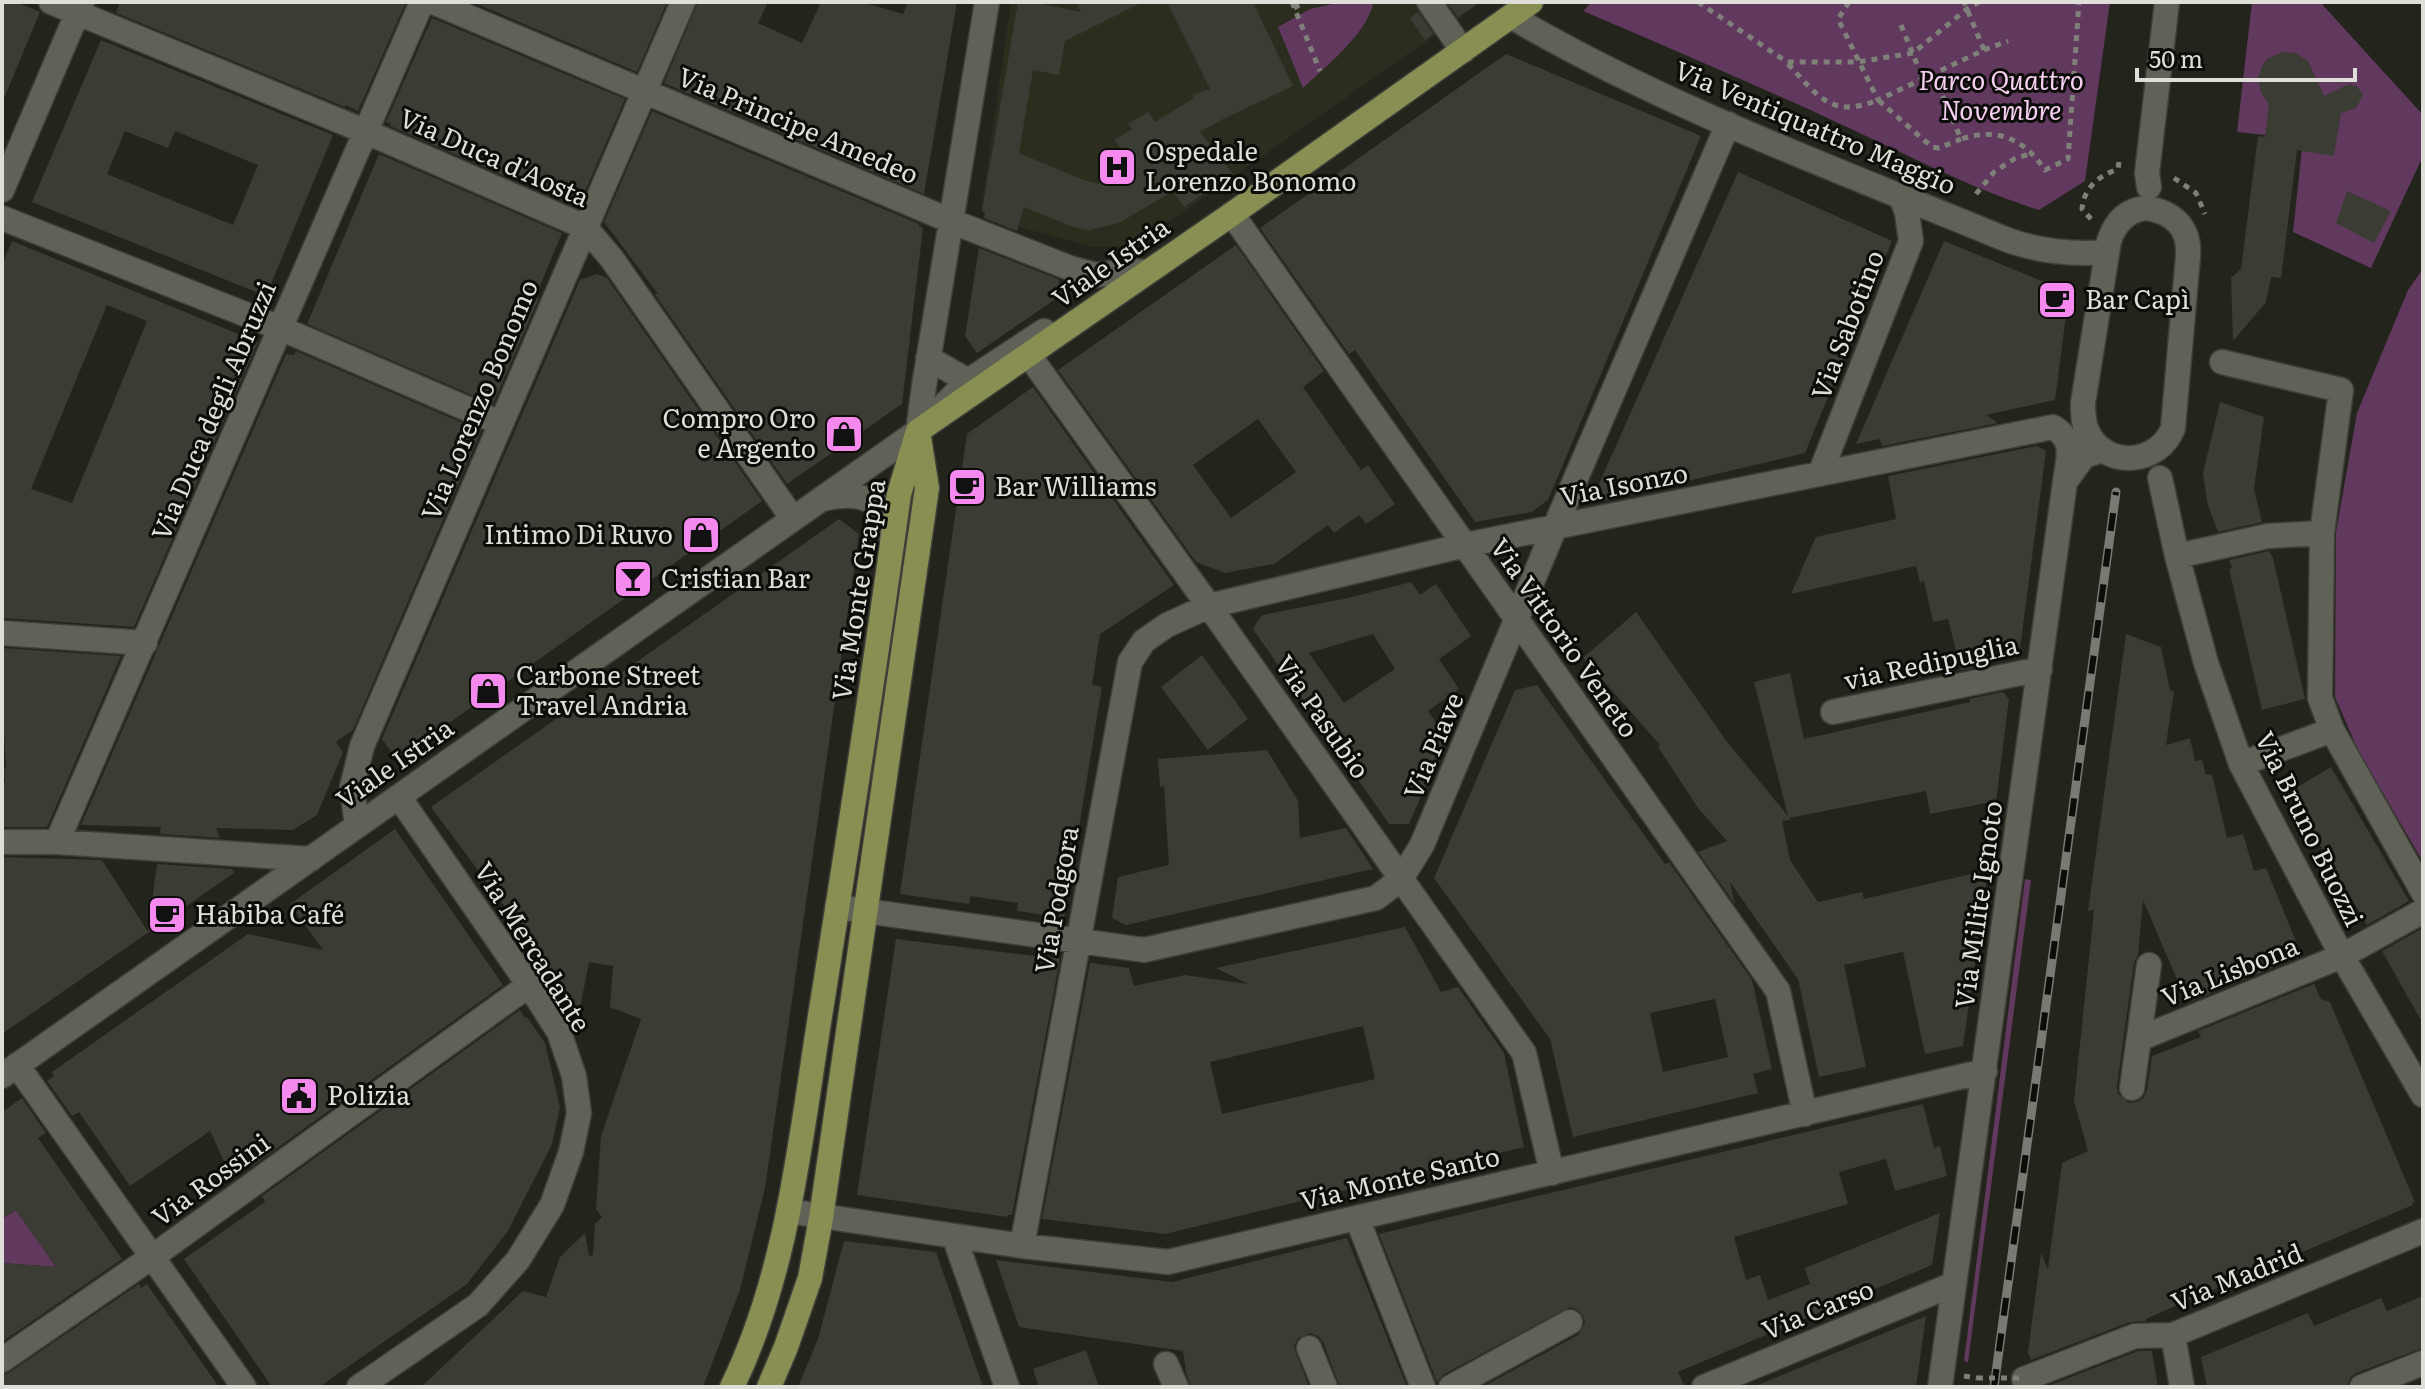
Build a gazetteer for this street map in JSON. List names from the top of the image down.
{
  "streets": {
    "main road": ["Viale Istria", "Via Monte Grappa"],
    "street": [
      "Via Principe Amedeo",
      "Via Ventiquattro Maggio",
      "Via Duca d'Aosta",
      "Via Sabotino",
      "Via Lorenzo Bonomo",
      "Via Duca degli Abruzzi",
      "Via Isonzo",
      "Via Vittorio Veneto",
      "via Redipuglia",
      "Via Pasubio",
      "Via Piave",
      "Via Bruno Buozzi",
      "Via Podgora",
      "Via Milite Ignoto",
      "Via Mercadante",
      "Via Lisbona",
      "Via Monte Santo",
      "Via Rossini",
      "Via Madrid",
      "Via Carso"
    ]
  },
  "crossings": [
    ["Via Principe Amedeo", "Viale Istria"],
    ["Via Principe Amedeo", "Via Lorenzo Bonomo"],
    ["Via Ventiquattro Maggio", "Viale Istria"],
    ["Via Ventiquattro Maggio", "Via Sabotino"],
    ["Via Ventiquattro Maggio", "Via Piave"],
    ["Via Duca d'Aosta", "Viale Istria"],
    ["Via Duca d'Aosta", "Via Lorenzo Bonomo"],
    ["Via Duca d'Aosta", "Via Duca degli Abruzzi"],
    ["Viale Istria", "Via Lorenzo Bonomo"],
    ["Viale Istria", "Via Monte Grappa"],
    ["Viale Istria", "Via Vittorio Veneto"],
    ["Viale Istria", "Via Pasubio"],
    ["Viale Istria", "Via Mercadante"],
    ["Via Sabotino", "Via Isonzo"],
    ["Via Isonzo", "Via Vittorio Veneto"],
    ["Via Isonzo", "Via Pasubio"],
    ["Via Isonzo", "Via Piave"],
    ["Via Isonzo", "Via Podgora"],
    ["Via Monte Grappa", "Via Piave"],
    ["Via Monte Grappa", "Via Monte Santo"],
    ["Via Vittorio Veneto", "Via Piave"],
    ["Via Vittorio Veneto", "Via Monte Santo"],
    ["via Redipuglia", "Via Milite Ignoto"],
    ["Via Pasubio", "Via Piave"],
    ["Via Pasubio", "Via Podgora"],
    ["Via Pasubio", "Via Monte Santo"],
    ["Via Piave", "Via Podgora"],
    ["Via Bruno Buozzi", "Via Lisbona"],
    ["Via Podgora", "Via Monte Santo"],
    ["Via Milite Ignoto", "Via Monte Santo"],
    ["Via Milite Ignoto", "Via Carso"],
    ["Via Mercadante", "Via Rossini"]
  ],
  "parks": ["Parco Quattro Novembre"],
  "places": {
    "hospital": ["Ospedale Lorenzo Bonomo"],
    "cafe": ["Bar Capì", "Bar Williams", "Habiba Café"],
    "shop": ["Compro Oro e Argento", "Intimo Di Ruvo", "Carbone Street Travel Andria"],
    "bar": ["Cristian Bar"],
    "public building": ["Polizia"]
  },
  "scale_bar": "50 m"
}
